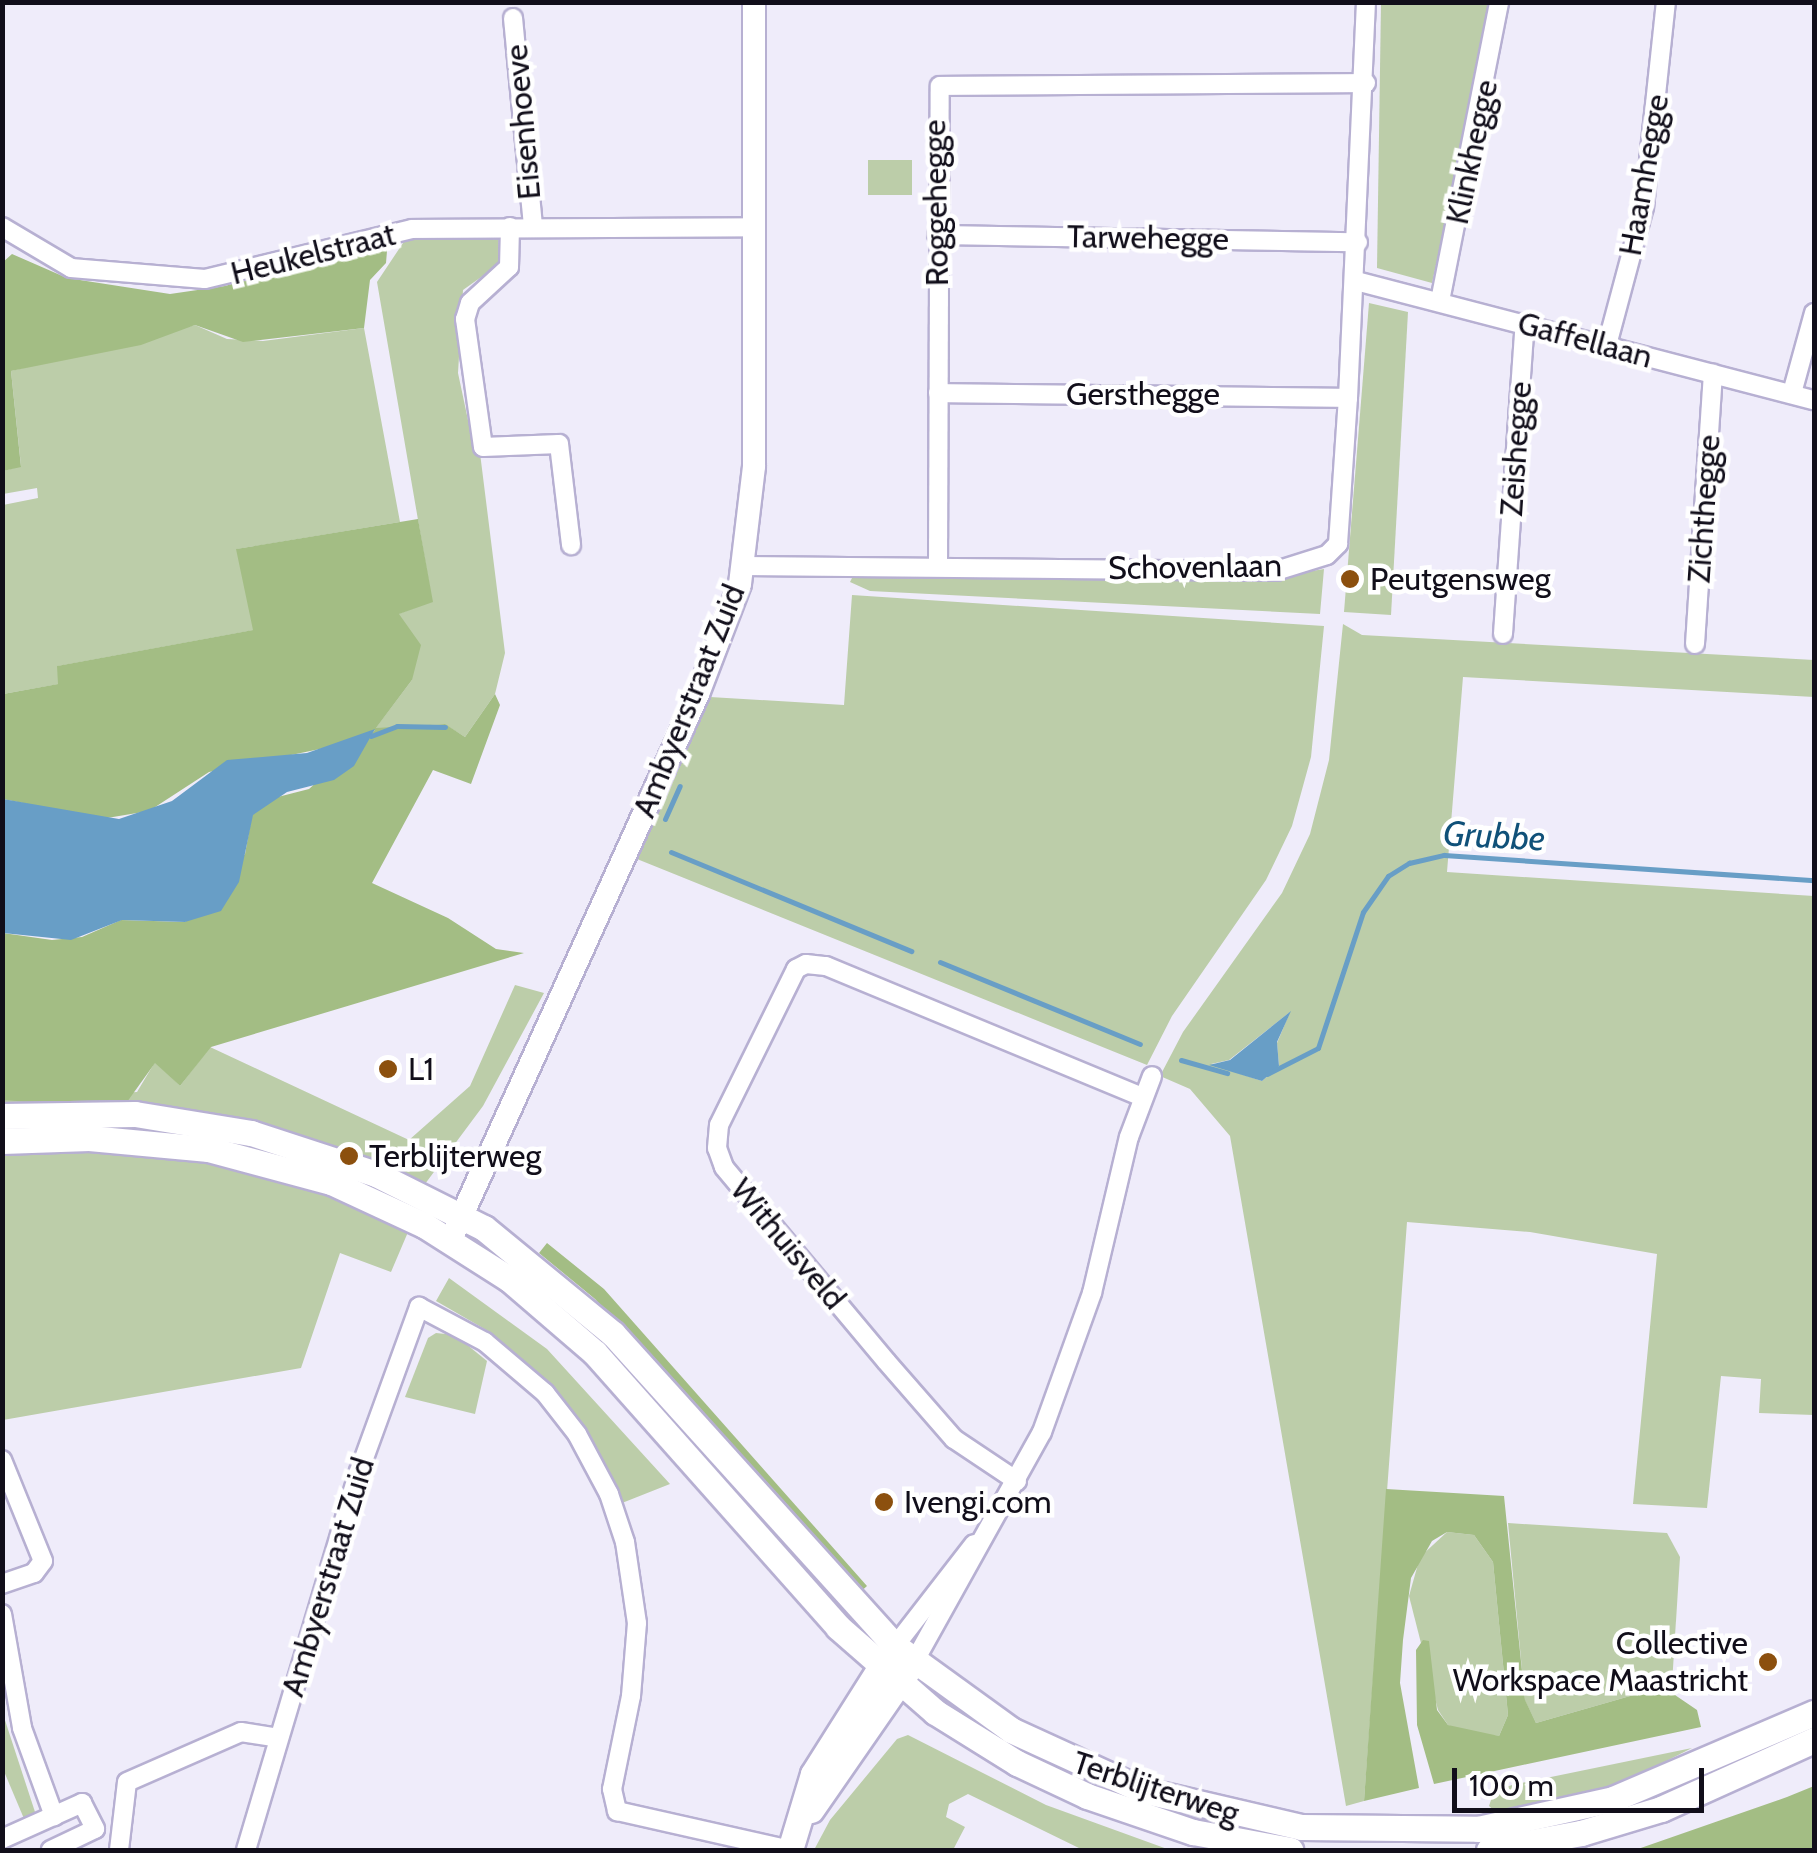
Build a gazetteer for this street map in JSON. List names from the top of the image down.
{
  "streets": {
    "main road": ["Terblijterweg"],
    "street": [
      "Eisenhoeve",
      "Klinkhegge",
      "Haamhegge",
      "Roggehegge",
      "Tarwehegge",
      "Heukelstraat",
      "Gaffellaan",
      "Gersthegge",
      "Zeishegge",
      "Zichthegge",
      "Schovenlaan",
      "Ambyerstraat Zuid",
      "Withuisveld"
    ]
  },
  "crossings": [
    ["Eisenhoeve", "Heukelstraat"],
    ["Klinkhegge", "Gaffellaan"],
    ["Haamhegge", "Gaffellaan"],
    ["Roggehegge", "Tarwehegge"],
    ["Roggehegge", "Gersthegge"],
    ["Roggehegge", "Schovenlaan"],
    ["Tarwehegge", "Schovenlaan"],
    ["Heukelstraat", "Ambyerstraat Zuid"],
    ["Gaffellaan", "Zeishegge"],
    ["Gaffellaan", "Zichthegge"],
    ["Gaffellaan", "Schovenlaan"],
    ["Gersthegge", "Schovenlaan"],
    ["Schovenlaan", "Ambyerstraat Zuid"],
    ["Ambyerstraat Zuid", "Terblijterweg"]
  ],
  "water": ["Grubbe"],
  "places": [
    "Peutgensweg",
    "L1",
    "Terblijterweg",
    "Ivengi.com",
    "Collective Workspace Maastricht"
  ],
  "scale_bar": "100 m"
}
